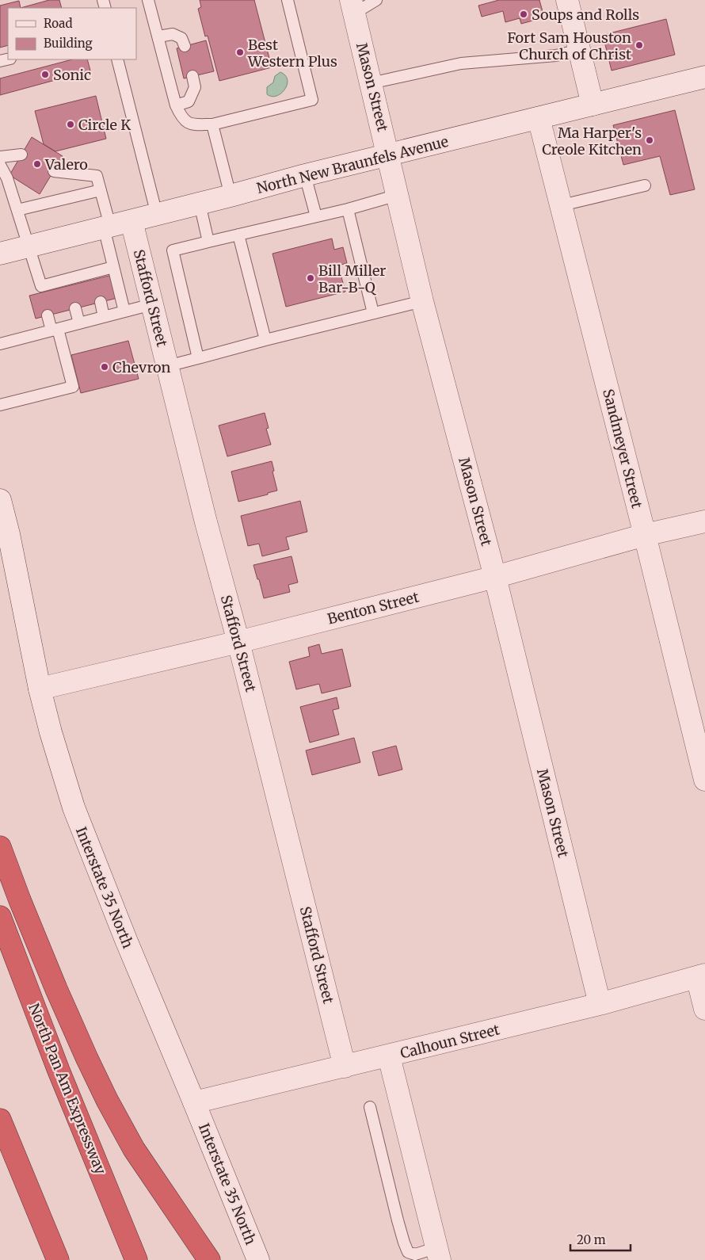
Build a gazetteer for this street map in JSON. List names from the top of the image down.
{
  "streets": {
    "highway": ["North Pan Am Expressway"],
    "street": [
      "Mason Street",
      "North New Braunfels Avenue",
      "Stafford Street",
      "Sandmeyer Street",
      "Benton Street",
      "Interstate 35 North",
      "Calhoun Street"
    ]
  },
  "crossings": [
    ["Mason Street", "North New Braunfels Avenue"],
    ["Mason Street", "Benton Street"],
    ["Mason Street", "Calhoun Street"],
    ["North New Braunfels Avenue", "Stafford Street"],
    ["North New Braunfels Avenue", "Sandmeyer Street"],
    ["Stafford Street", "Benton Street"],
    ["Stafford Street", "Calhoun Street"],
    ["Sandmeyer Street", "Benton Street"],
    ["Benton Street", "Interstate 35 North"],
    ["Interstate 35 North", "Calhoun Street"]
  ],
  "places": [
    "Soups and Rolls",
    "Fort Sam Houston Church of Christ",
    "Best Western Plus",
    "Sonic",
    "Circle K",
    "Ma Harper's Creole Kitchen",
    "Valero",
    "Bill Miller Bar-B-Q",
    "Chevron"
  ],
  "legend": ["Road", "Building"],
  "scale_bar": "20 m"
}
